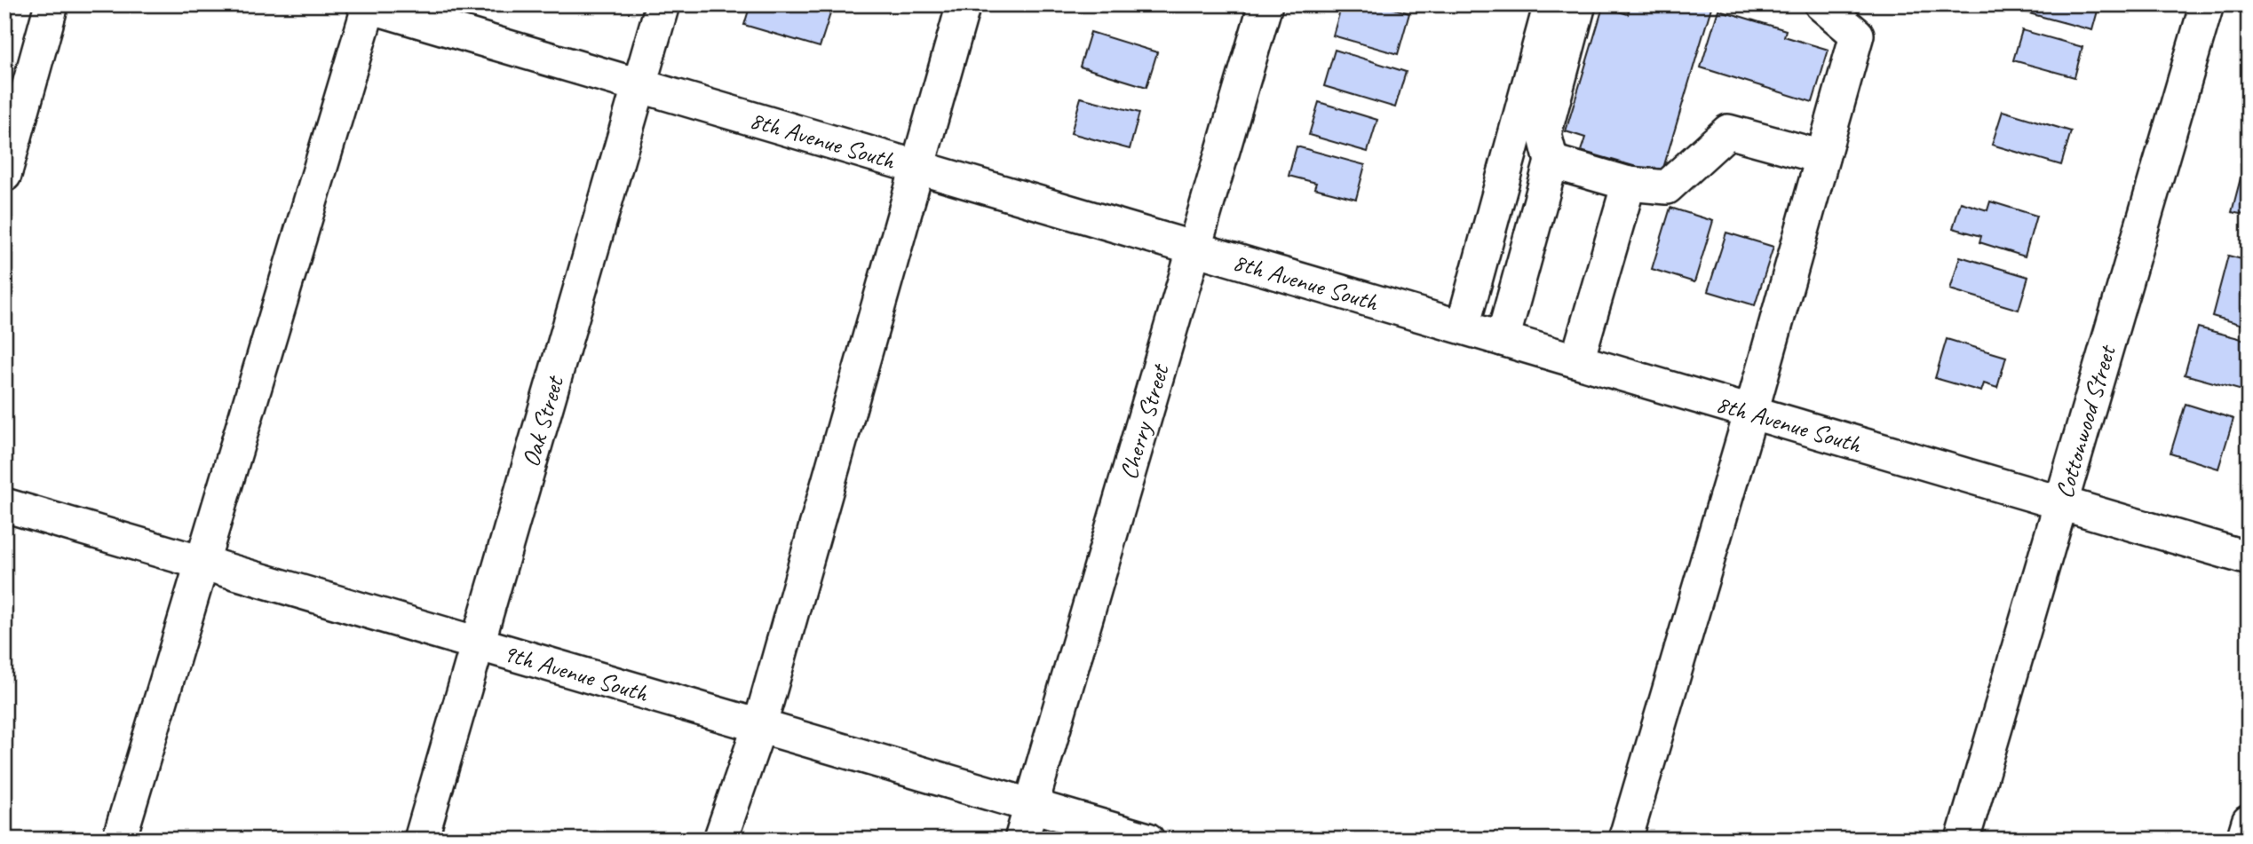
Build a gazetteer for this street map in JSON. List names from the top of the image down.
{
  "streets": {
    "street": [
      "8th Avenue South",
      "Cherry Street",
      "Oak Street",
      "Cottonwood Street",
      "9th Avenue South"
    ]
  },
  "crossings": [
    ["8th Avenue South", "Cherry Street"],
    ["8th Avenue South", "Oak Street"],
    ["8th Avenue South", "Cottonwood Street"],
    ["Cherry Street", "9th Avenue South"],
    ["Oak Street", "9th Avenue South"]
  ]
}
